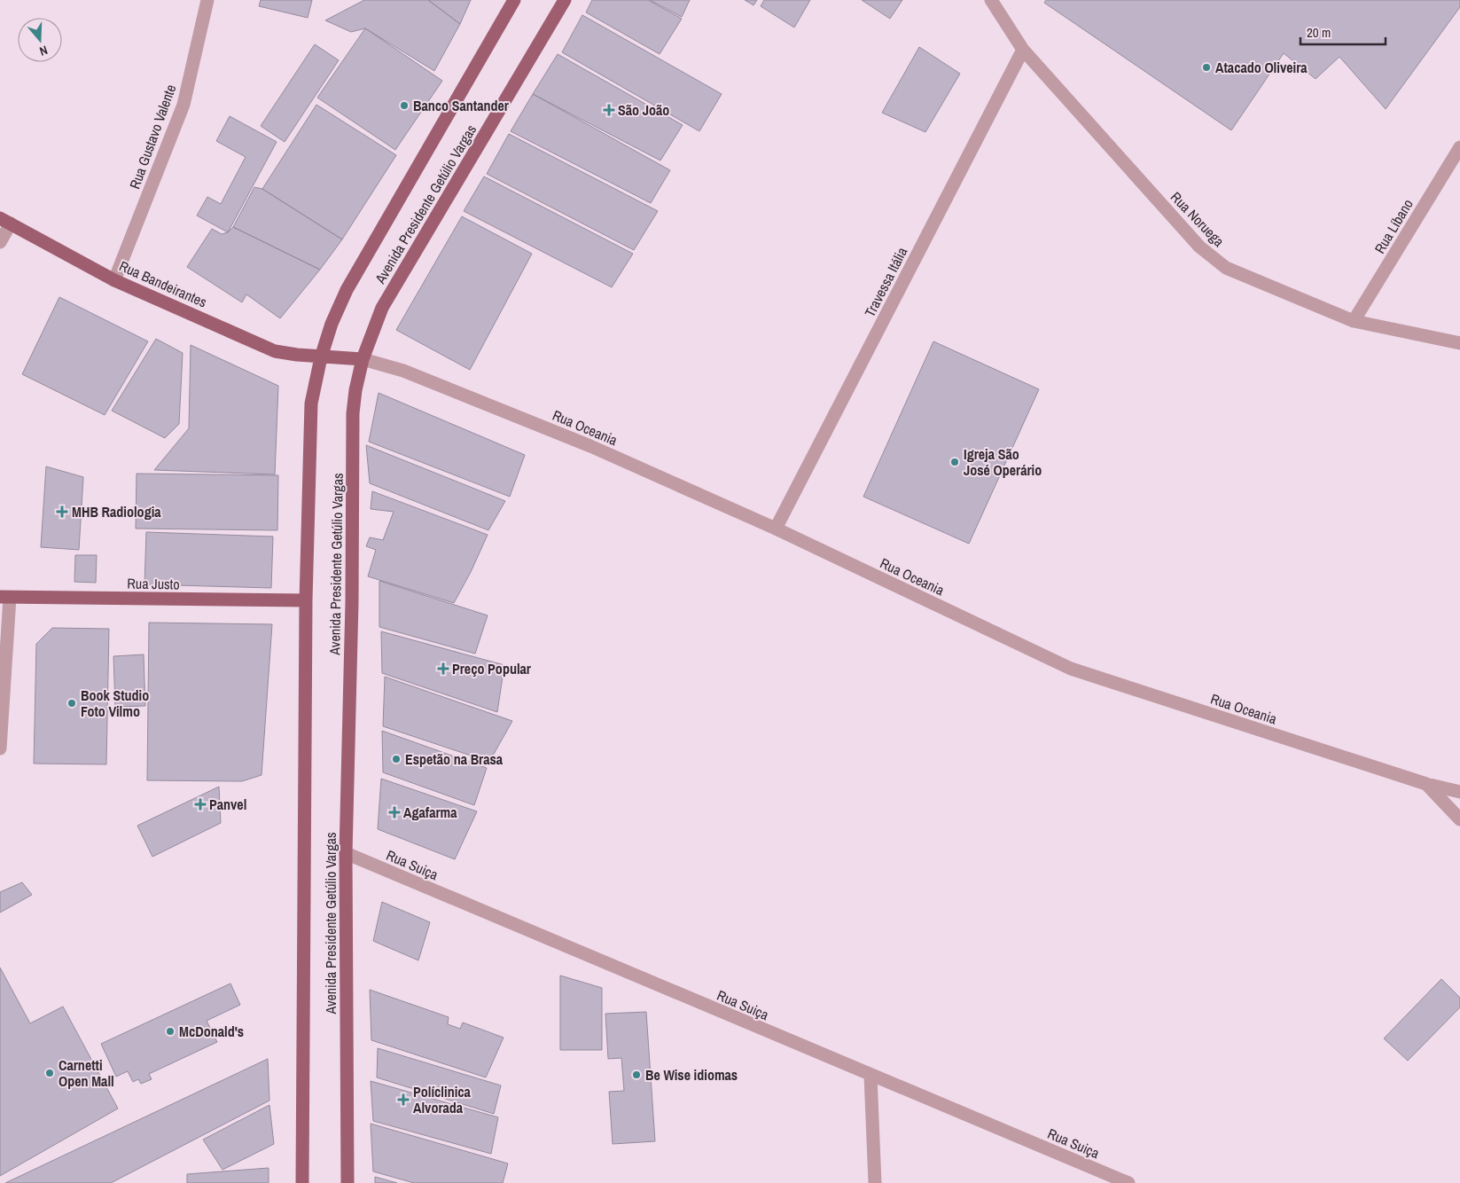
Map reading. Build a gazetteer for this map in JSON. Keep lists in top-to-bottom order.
{
  "streets": {
    "main road": ["Avenida Presidente Getúlio Vargas", "Rua Bandeirantes", "Rua Justo"],
    "street": [
      "Rua Gustavo Valente",
      "Rua Noruega",
      "Rua Líbano",
      "Travessa Itália",
      "Rua Oceania",
      "Rua Suiça"
    ]
  },
  "crossings": [
    ["Rua Gustavo Valente", "Rua Bandeirantes"],
    ["Avenida Presidente Getúlio Vargas", "Rua Bandeirantes"],
    ["Avenida Presidente Getúlio Vargas", "Rua Oceania"],
    ["Avenida Presidente Getúlio Vargas", "Rua Justo"],
    ["Avenida Presidente Getúlio Vargas", "Rua Suiça"],
    ["Rua Noruega", "Rua Líbano"],
    ["Rua Noruega", "Travessa Itália"],
    ["Travessa Itália", "Rua Oceania"],
    ["Rua Bandeirantes", "Rua Oceania"]
  ],
  "places": {
    "other": [
      "Atacado Oliveira",
      "Banco Santander",
      "Igreja São José Operário",
      "Book Studio Foto Vilmo",
      "Espetão na Brasa",
      "McDonald's",
      "Carnetti Open Mall",
      "Be Wise idiomas"
    ],
    "health": [
      "São João",
      "MHB Radiologia",
      "Preço Popular",
      "Panvel",
      "Agafarma",
      "Políclinica Alvorada"
    ]
  },
  "scale_bar": "20 m",
  "north": "bottom"
}
